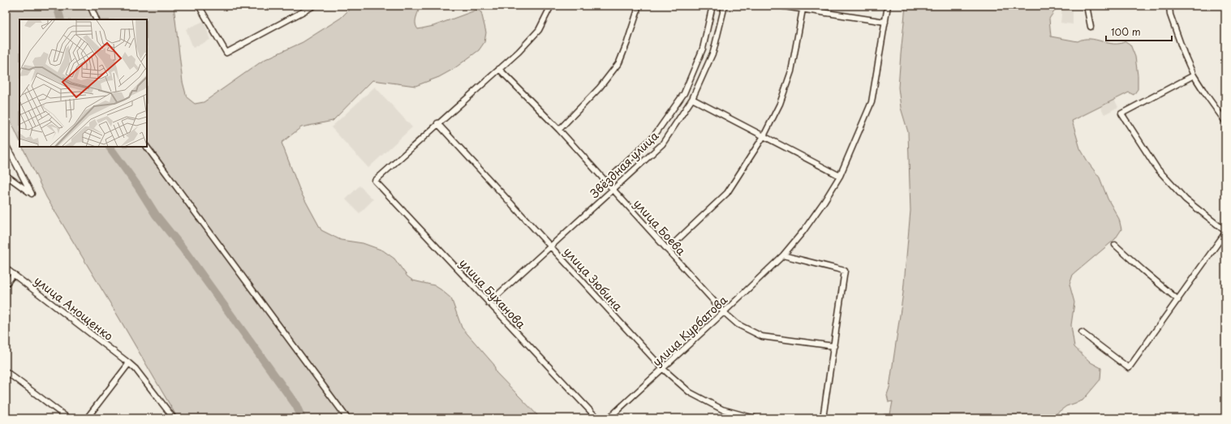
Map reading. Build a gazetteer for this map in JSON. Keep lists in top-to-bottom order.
{
  "streets": {
    "street": [
      "Звёздная улица",
      "улица Боева",
      "улица Зюбина",
      "улица Буханова",
      "улица Анощенко",
      "улица Курбатова"
    ]
  },
  "crossings": [
    ["Звёздная улица", "улица Боева"],
    ["Звёздная улица", "улица Зюбина"],
    ["Звёздная улица", "улица Буханова"],
    ["улица Боева", "улица Курбатова"],
    ["улица Зюбина", "улица Буханова"],
    ["улица Зюбина", "улица Курбатова"]
  ],
  "scale_bar": "100 m"
}
